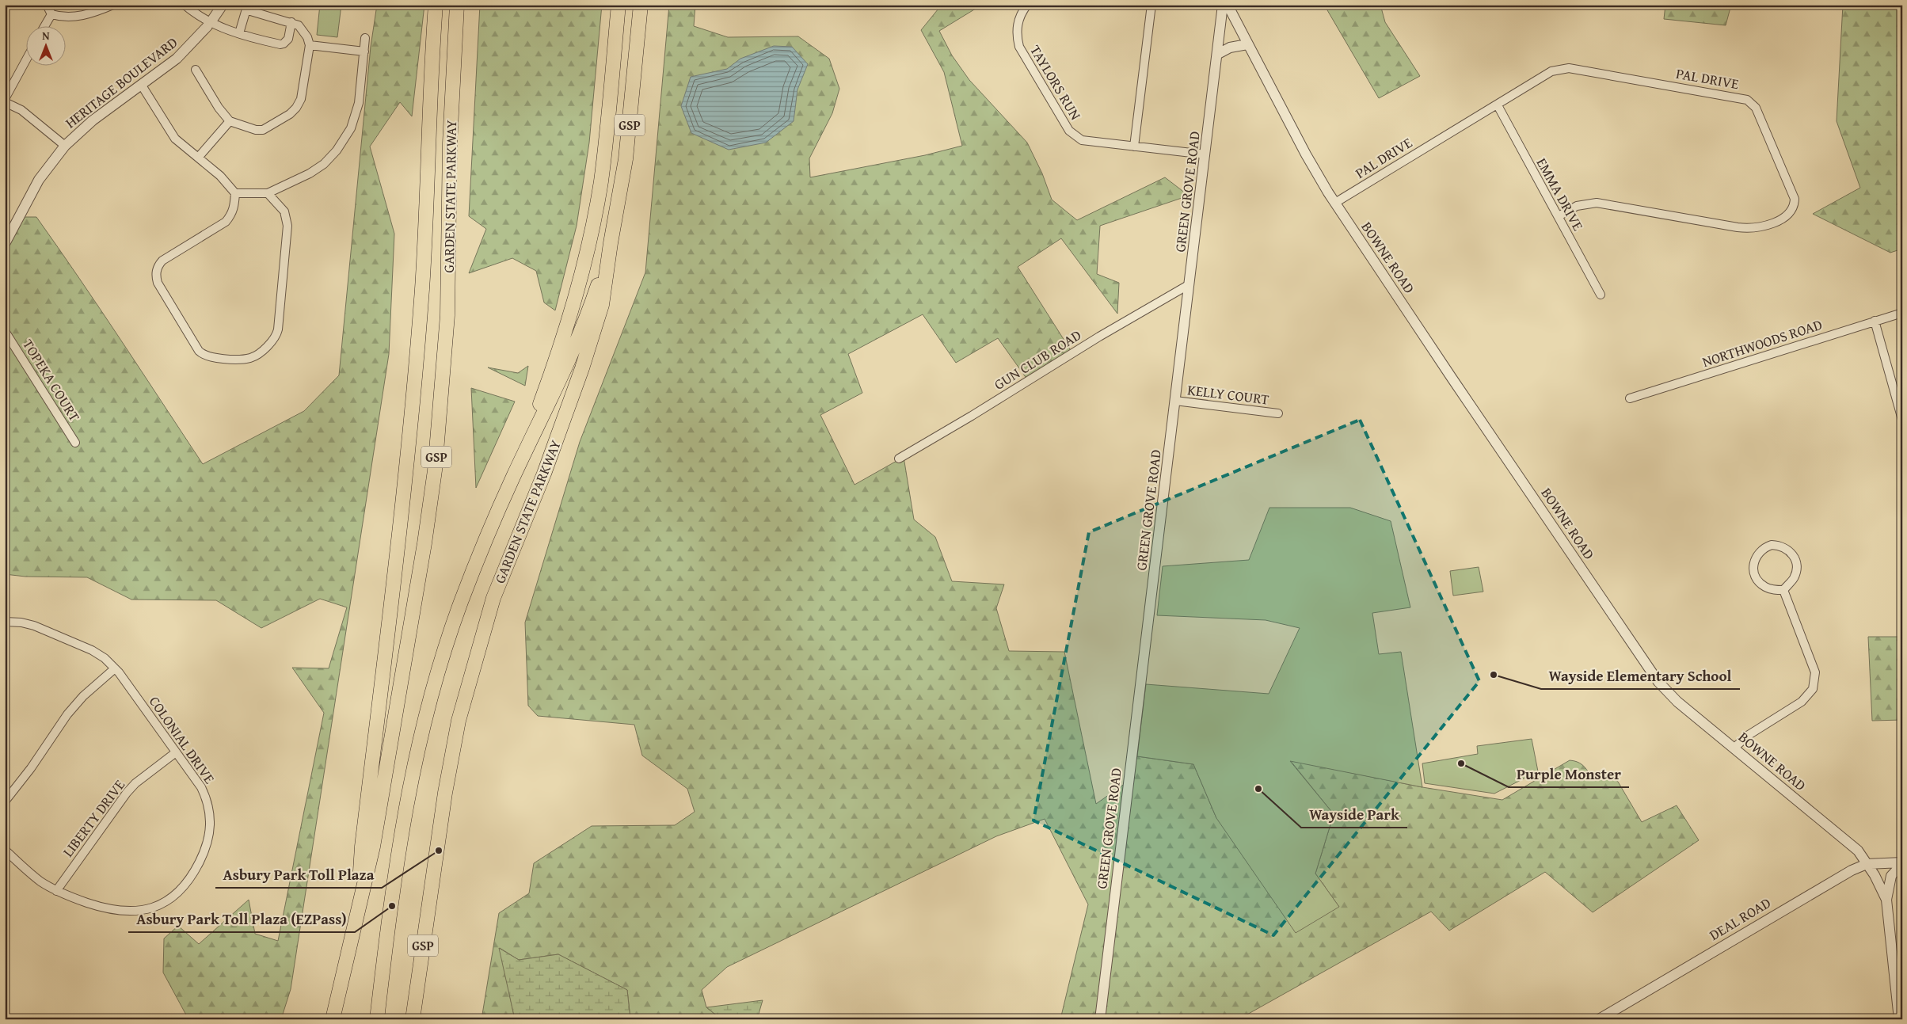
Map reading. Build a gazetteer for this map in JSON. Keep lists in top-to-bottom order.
{
  "streets": {
    "highway": ["GSP", "GARDEN STATE PARKWAY"],
    "street": [
      "PAL DRIVE",
      "HERITAGE BOULEVARD",
      "TAYLORS RUN",
      "GREEN GROVE ROAD",
      "EMMA DRIVE",
      "BOWNE ROAD",
      "NORTHWOODS ROAD",
      "GUN CLUB ROAD",
      "TOPEKA COURT",
      "KELLY COURT",
      "COLONIAL DRIVE",
      "LIBERTY DRIVE",
      "DEAL ROAD"
    ]
  },
  "crossings": [
    ["PAL DRIVE", "EMMA DRIVE"],
    ["PAL DRIVE", "BOWNE ROAD"],
    ["TAYLORS RUN", "GREEN GROVE ROAD"],
    ["GREEN GROVE ROAD", "GUN CLUB ROAD"],
    ["GREEN GROVE ROAD", "KELLY COURT"],
    ["BOWNE ROAD", "DEAL ROAD"],
    ["COLONIAL DRIVE", "LIBERTY DRIVE"]
  ],
  "places": [
    "Wayside Elementary School",
    "Purple Monster",
    "Wayside Park",
    "Asbury Park Toll Plaza",
    "Asbury Park Toll Plaza (EZPass)"
  ],
  "north": "top"
}
